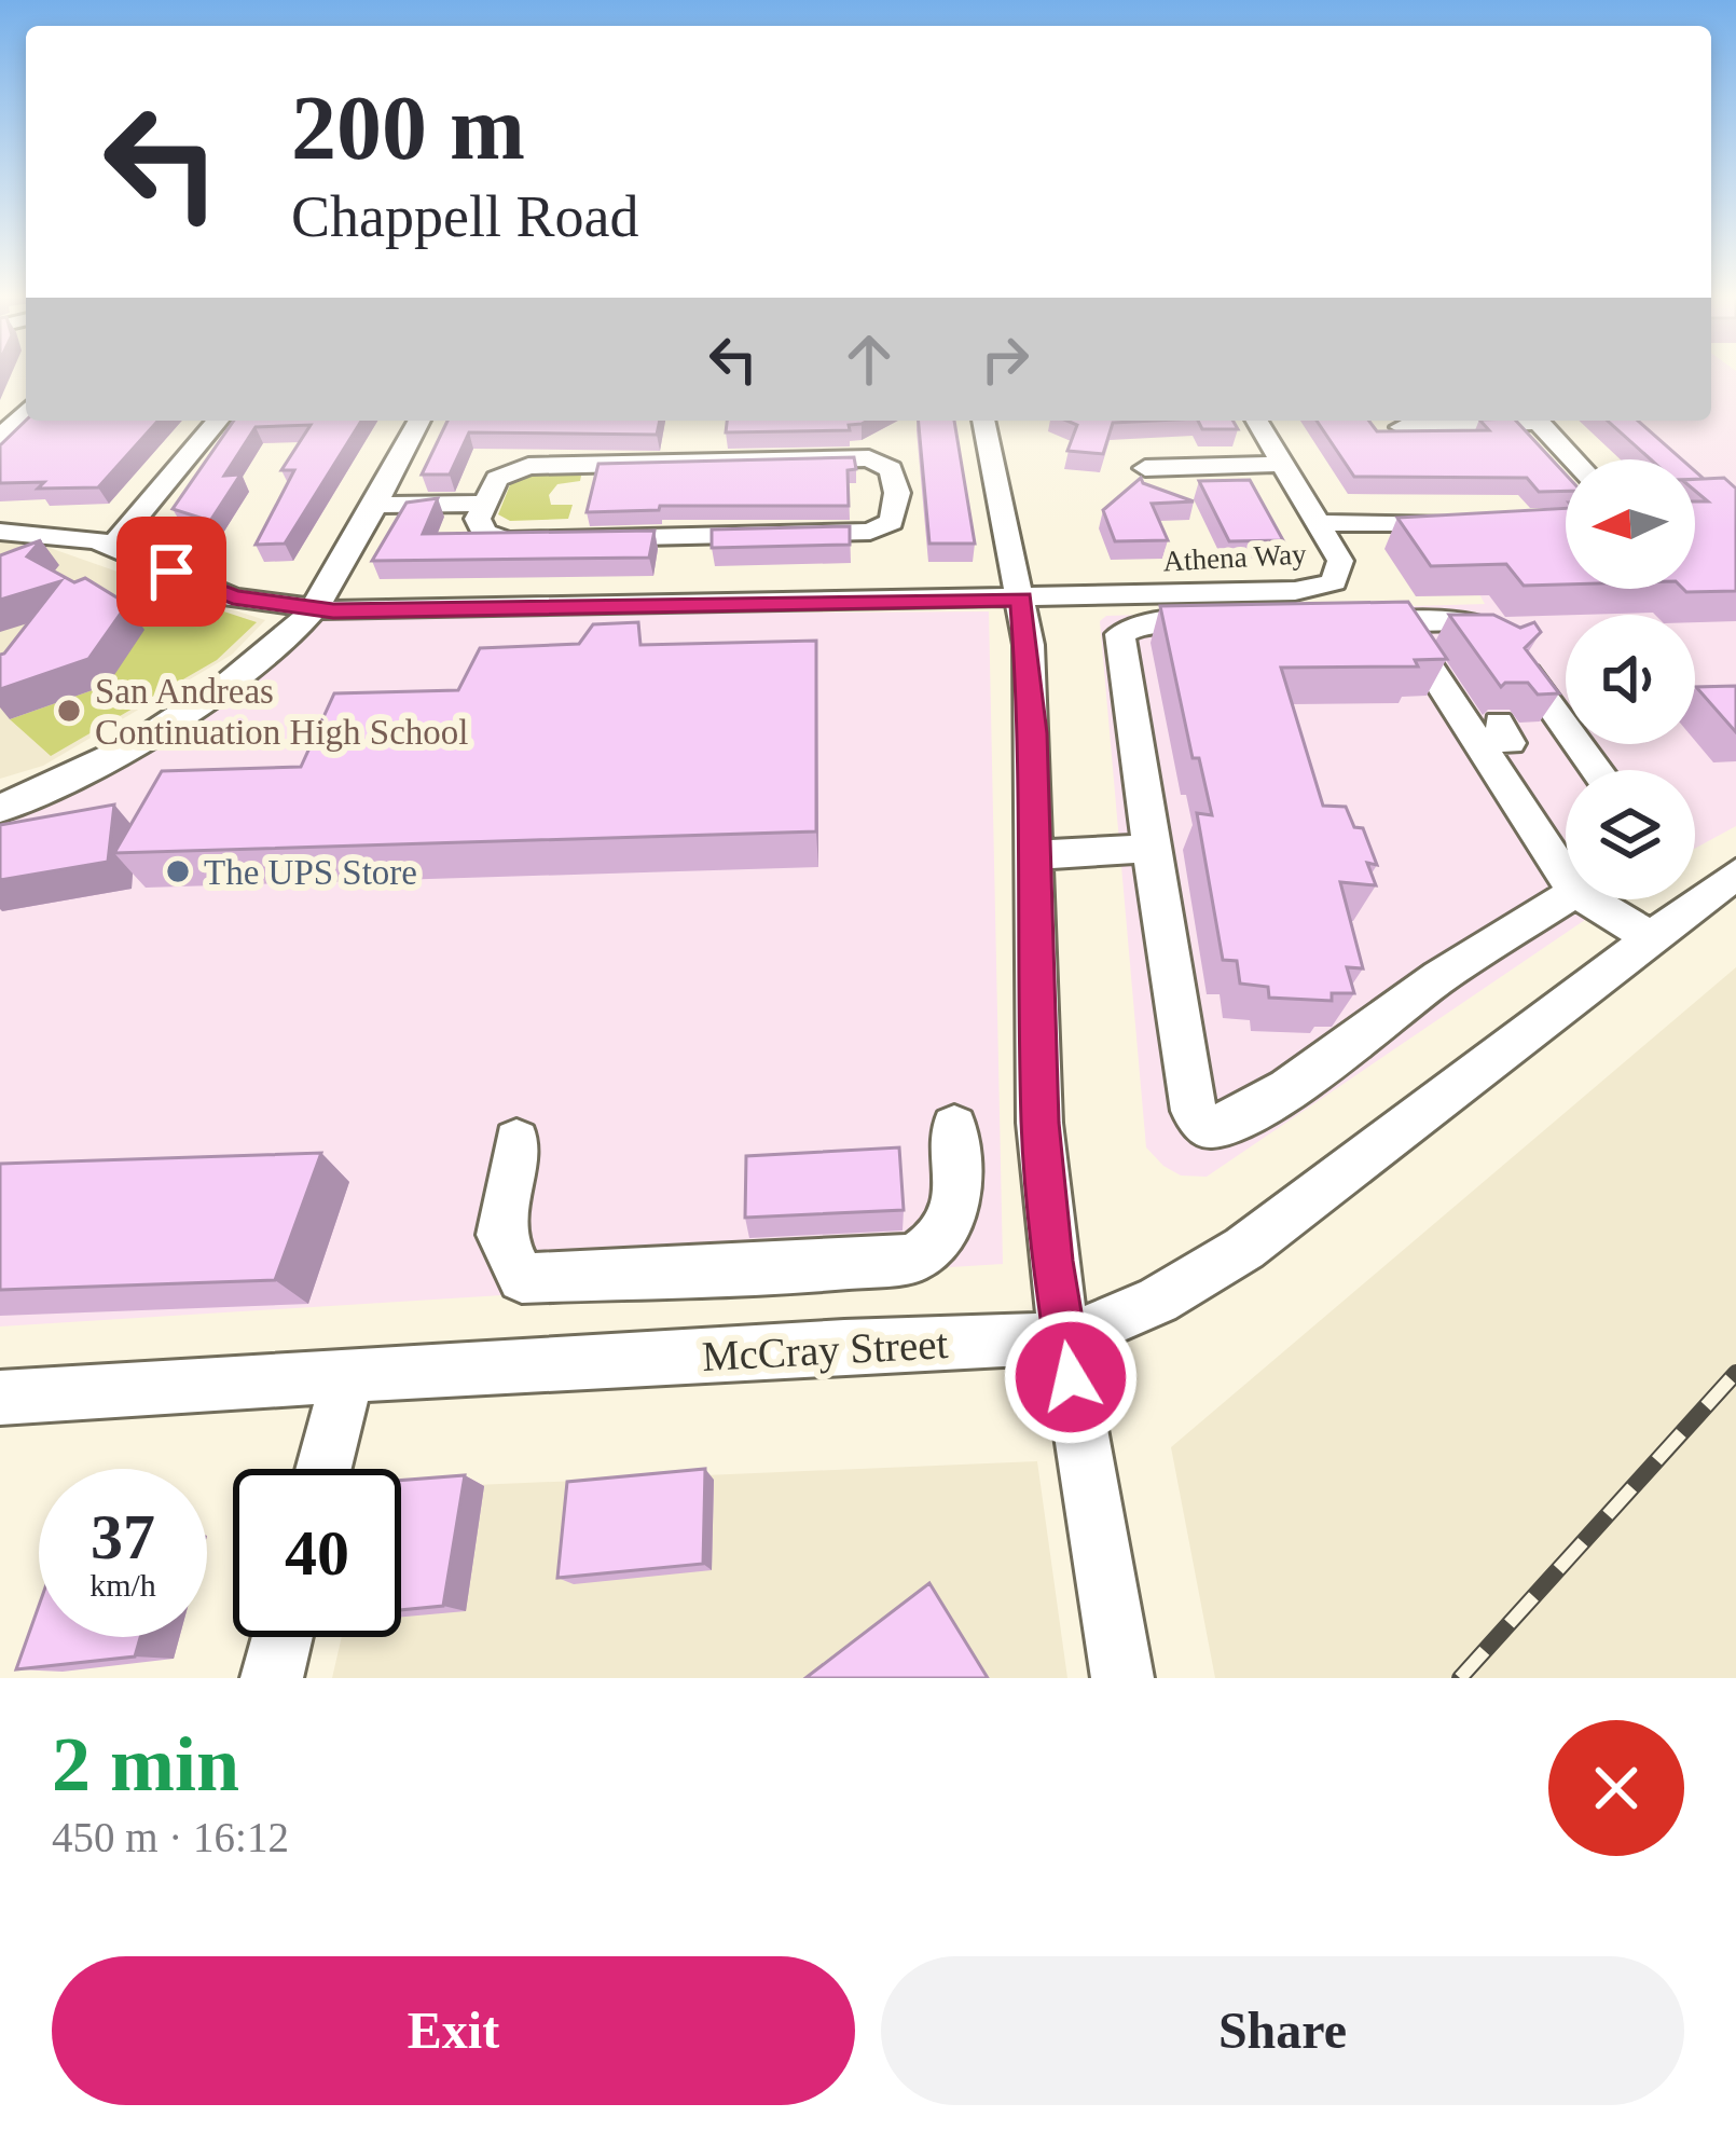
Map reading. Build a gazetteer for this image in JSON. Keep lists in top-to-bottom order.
{
  "streets": {
    "street": ["Athena Way", "McCray Street"]
  },
  "places": ["San Andreas Continuation High School", "The UPS Store"],
  "north": "left",
  "page": {
    "turn": ["200 m", "Chappell Road"],
    "speed": "37 km/h",
    "limit": "40",
    "heading": ["2 min", "450 m · 16:12"],
    "buttons": ["Exit", "Share"]
  }
}
